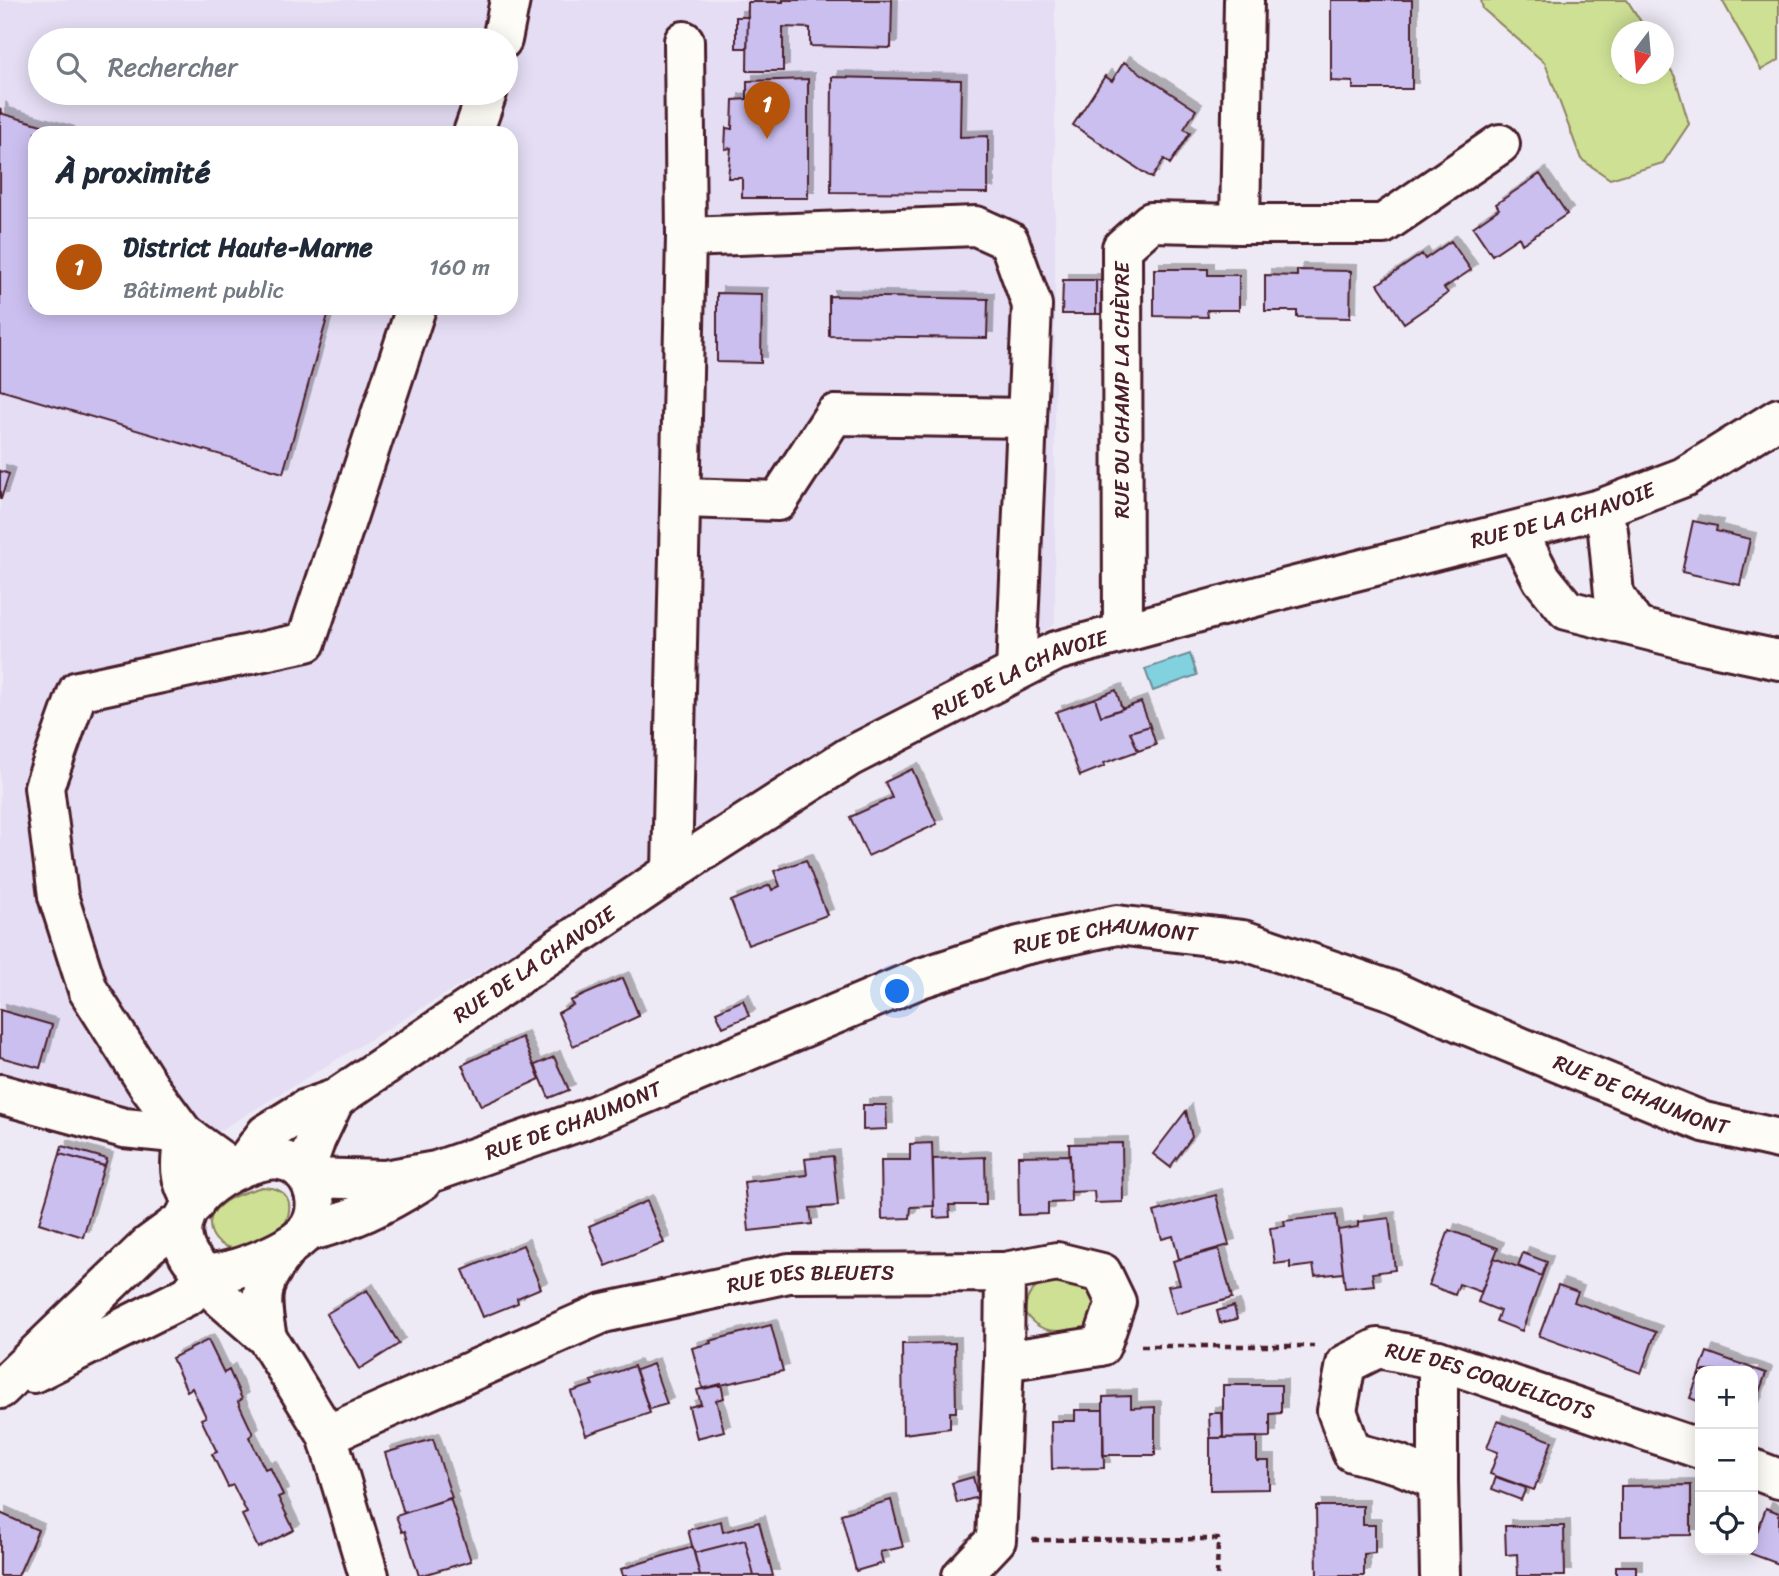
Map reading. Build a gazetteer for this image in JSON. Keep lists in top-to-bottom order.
{
  "streets": {
    "street": [
      "RUE DU CHAMP LA CHÈVRE",
      "RUE DE LA CHAVOIE",
      "RUE DE CHAUMONT",
      "RUE DES BLEUETS",
      "RUE DES COQUELICOTS"
    ]
  },
  "crossings": [
    ["RUE DU CHAMP LA CHÈVRE", "RUE DE LA CHAVOIE"],
    ["RUE DE LA CHAVOIE", "RUE DE CHAUMONT"]
  ],
  "north": "bottom",
  "page": {
    "search": "Rechercher",
    "pins": "1",
    "heading": "À proximité",
    "list": [
      {
        "mark": "1",
        "name": "District Haute-Marne",
        "note": "Bâtiment public",
        "value": "160 m"
      }
    ],
    "map_buttons": ["+", "−"]
  }
}
